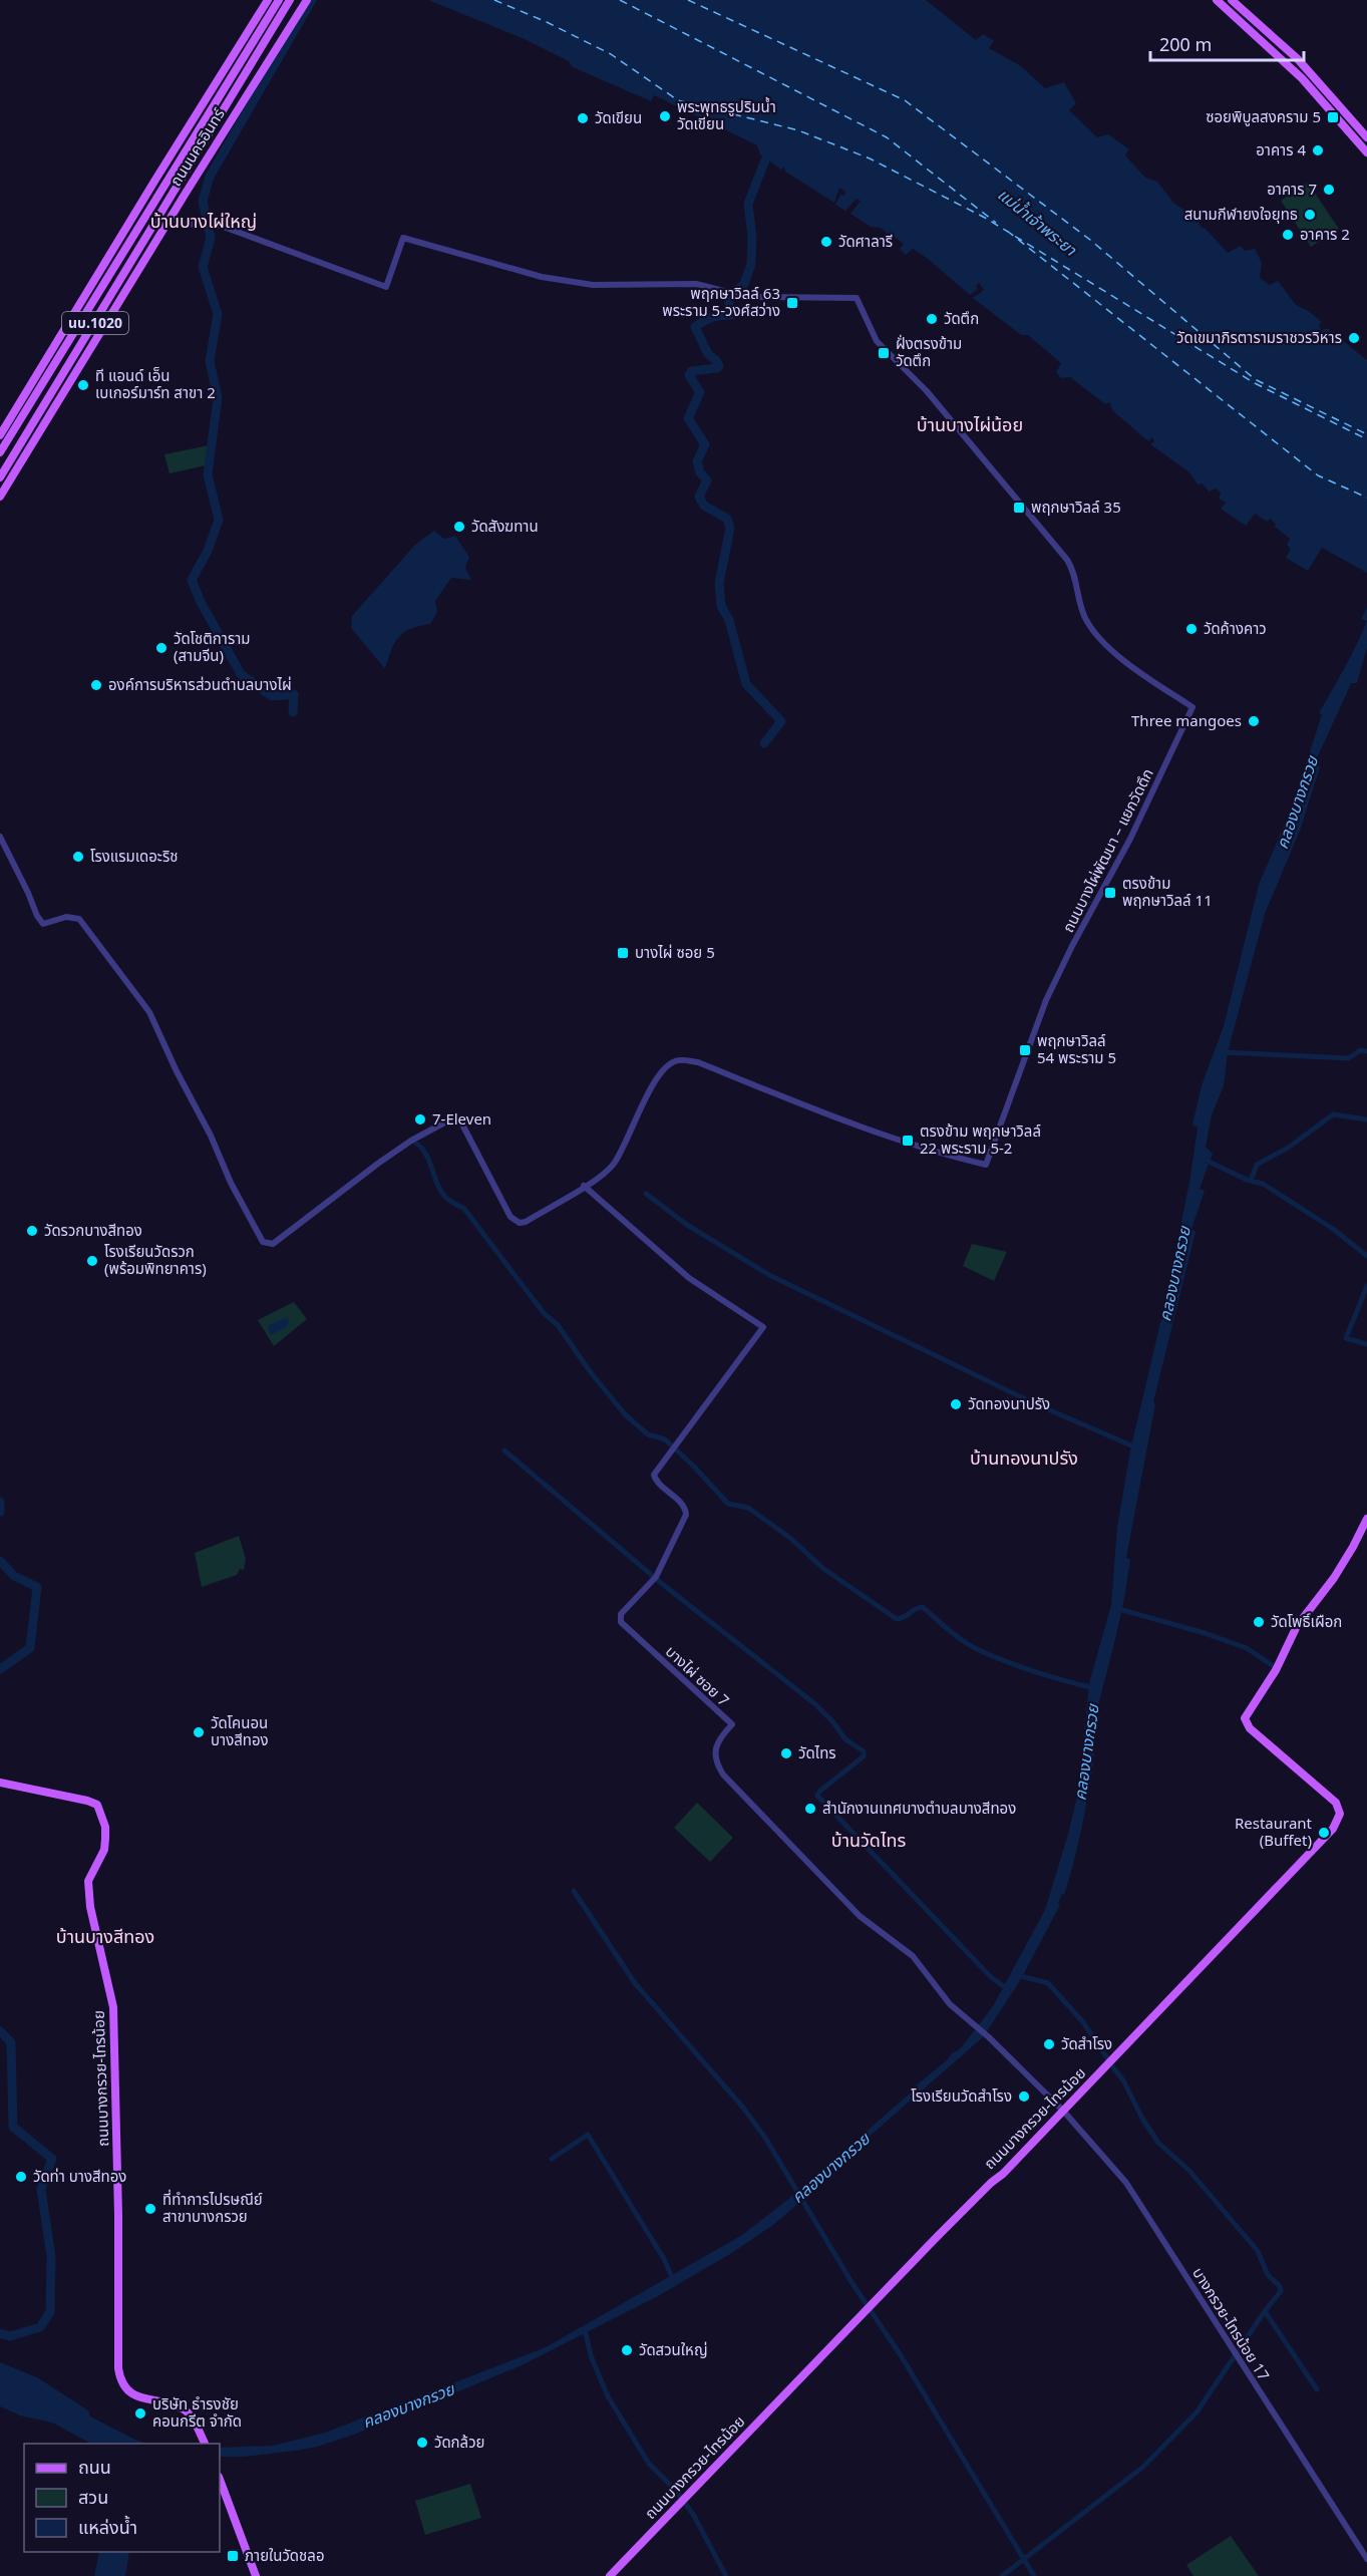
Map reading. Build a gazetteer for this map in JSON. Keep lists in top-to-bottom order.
{
  "streets": {
    "main road": ["ถนนนครอินทร์", "นบ.1020", "ถนนบางกรวย-ไทรน้อย"],
    "street": ["ถนนบางไผ่พัฒนา – แยกวัดตึก", "บางไผ่ ซอย 7", "บางกรวย-ไทรน้อย 17"]
  },
  "crossings": [
    ["ถนนบางไผ่พัฒนา – แยกวัดตึก", "บางไผ่ ซอย 7"],
    ["บางไผ่ ซอย 7", "ถนนบางกรวย-ไทรน้อย"],
    ["บางไผ่ ซอย 7", "บางกรวย-ไทรน้อย 17"],
    ["ถนนบางกรวย-ไทรน้อย", "บางกรวย-ไทรน้อย 17"]
  ],
  "districts": [
    "บ้านบางไผ่ใหญ่",
    "บ้านบางไผ่น้อย",
    "บ้านทองนาปรัง",
    "บ้านวัดไทร",
    "บ้านบางสีทอง"
  ],
  "water": ["แม่น้ำเจ้าพระยา", "คลองบางกรวย"],
  "places": {
    "other": [
      "พระพุทธรูปริมน้ำ วัดเขียน",
      "วัดเขียน",
      "อาคาร 4",
      "อาคาร 7",
      "สนามกีฬายงใจยุทธ",
      "อาคาร 2",
      "วัดศาลารี",
      "วัดตึก",
      "วัดเขมาภิรตารามราชวรวิหาร",
      "ที แอนด์ เอ็น เบเกอร์มาร์ท สาขา 2",
      "วัดสังฆทาน",
      "วัดค้างคาว",
      "วัดโชติการาม (สามจีน)",
      "องค์การบริหารส่วนตำบลบางไผ่",
      "Three mangoes",
      "โรงแรมเดอะริช",
      "7-Eleven",
      "วัดรวกบางสีทอง",
      "โรงเรียนวัดรวก (พร้อมพิทยาคาร)",
      "วัดทองนาปรัง",
      "วัดโพธิ์เผือก",
      "วัดโคนอน บางสีทอง",
      "วัดไทร",
      "สำนักงานเทศบางตำบลบางสีทอง",
      "Restaurant (Buffet)",
      "วัดสําโรง",
      "โรงเรียนวัดสำโรง",
      "วัดท่า บางสีทอง",
      "ที่ทำการไปรษณีย์ สาขาบางกรวย",
      "วัดสวนใหญ่",
      "บริษัท ธำรงชัย คอนกรีต จำกัด",
      "วัดกล้วย"
    ],
    "transit": [
      "ซอยพิบูลสงคราม 5",
      "พฤกษาวิลล์ 63 พระราม 5-วงศ์สว่าง",
      "ฝั่งตรงข้าม วัดตึก",
      "พฤกษาวิลล์ 35",
      "ตรงข้าม พฤกษาวิลล์ 11",
      "บางไผ่ ซอย 5",
      "พฤกษาวิลล์ 54 พระราม 5",
      "ตรงข้าม พฤกษาวิลล์ 22 พระราม 5-2",
      "ภายในวัดชลอ"
    ]
  },
  "legend": ["ถนน", "สวน", "แหล่งน้ำ"],
  "scale_bar": "200 m"
}
